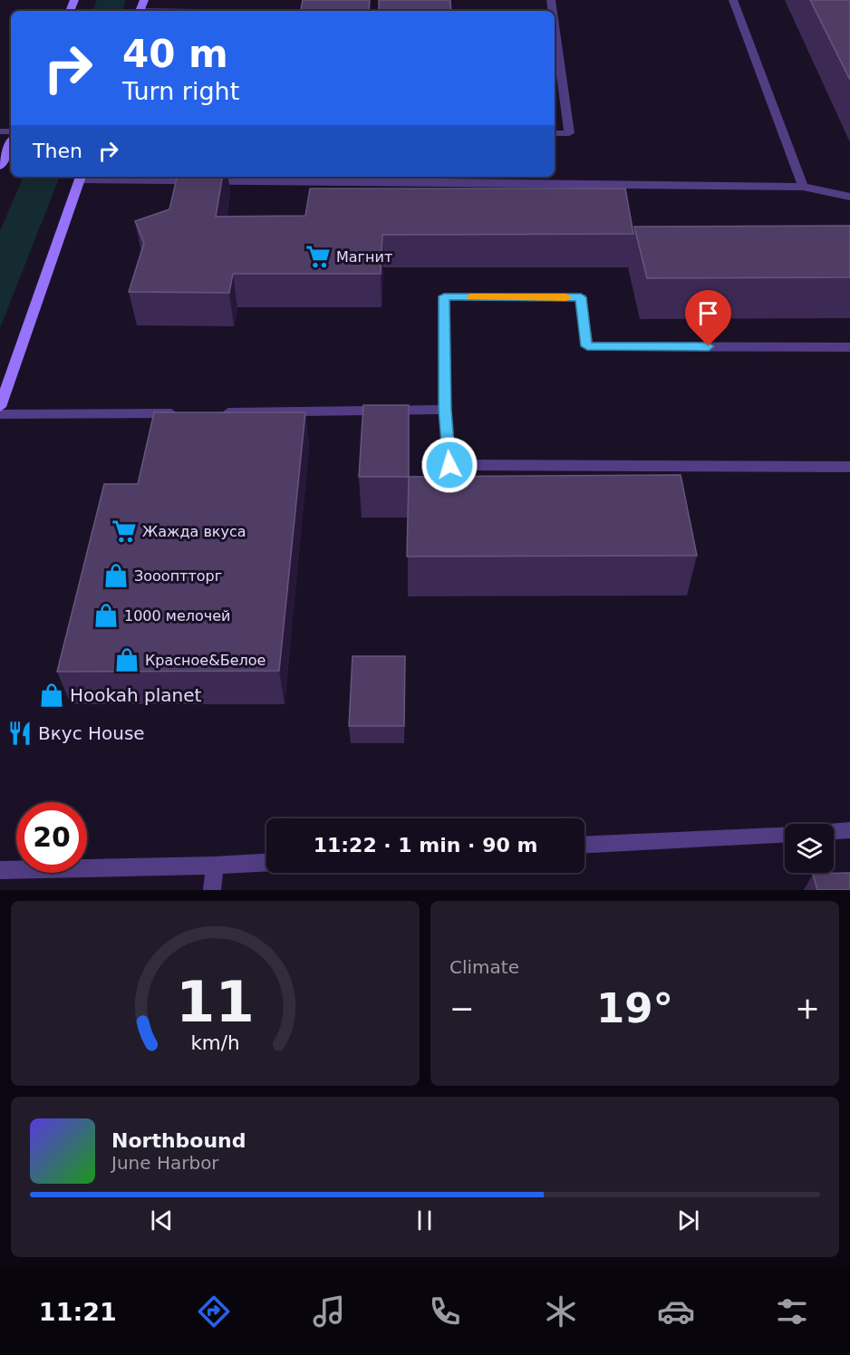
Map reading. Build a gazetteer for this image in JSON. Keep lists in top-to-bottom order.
{
  "places": {
    "supermarket": ["Магнит", "Жажда вкуса"],
    "shop": [
      "Зоооптторг",
      "1000 мелочей",
      "Красное&Белое",
      "Hookah planet"
    ],
    "restaurant": ["Вкус House"]
  },
  "page": {
    "turn": ["40 m", "Turn right"],
    "then": "Then",
    "limit": "20",
    "trip": "11:22 · 1 min · 90 m",
    "tile": "Climate",
    "heat": ["−", "19°", "+"],
    "song": ["Northbound", "June Harbor"],
    "tabs": "11:21",
    "gauge": ["11", "km/h"]
  }
}
